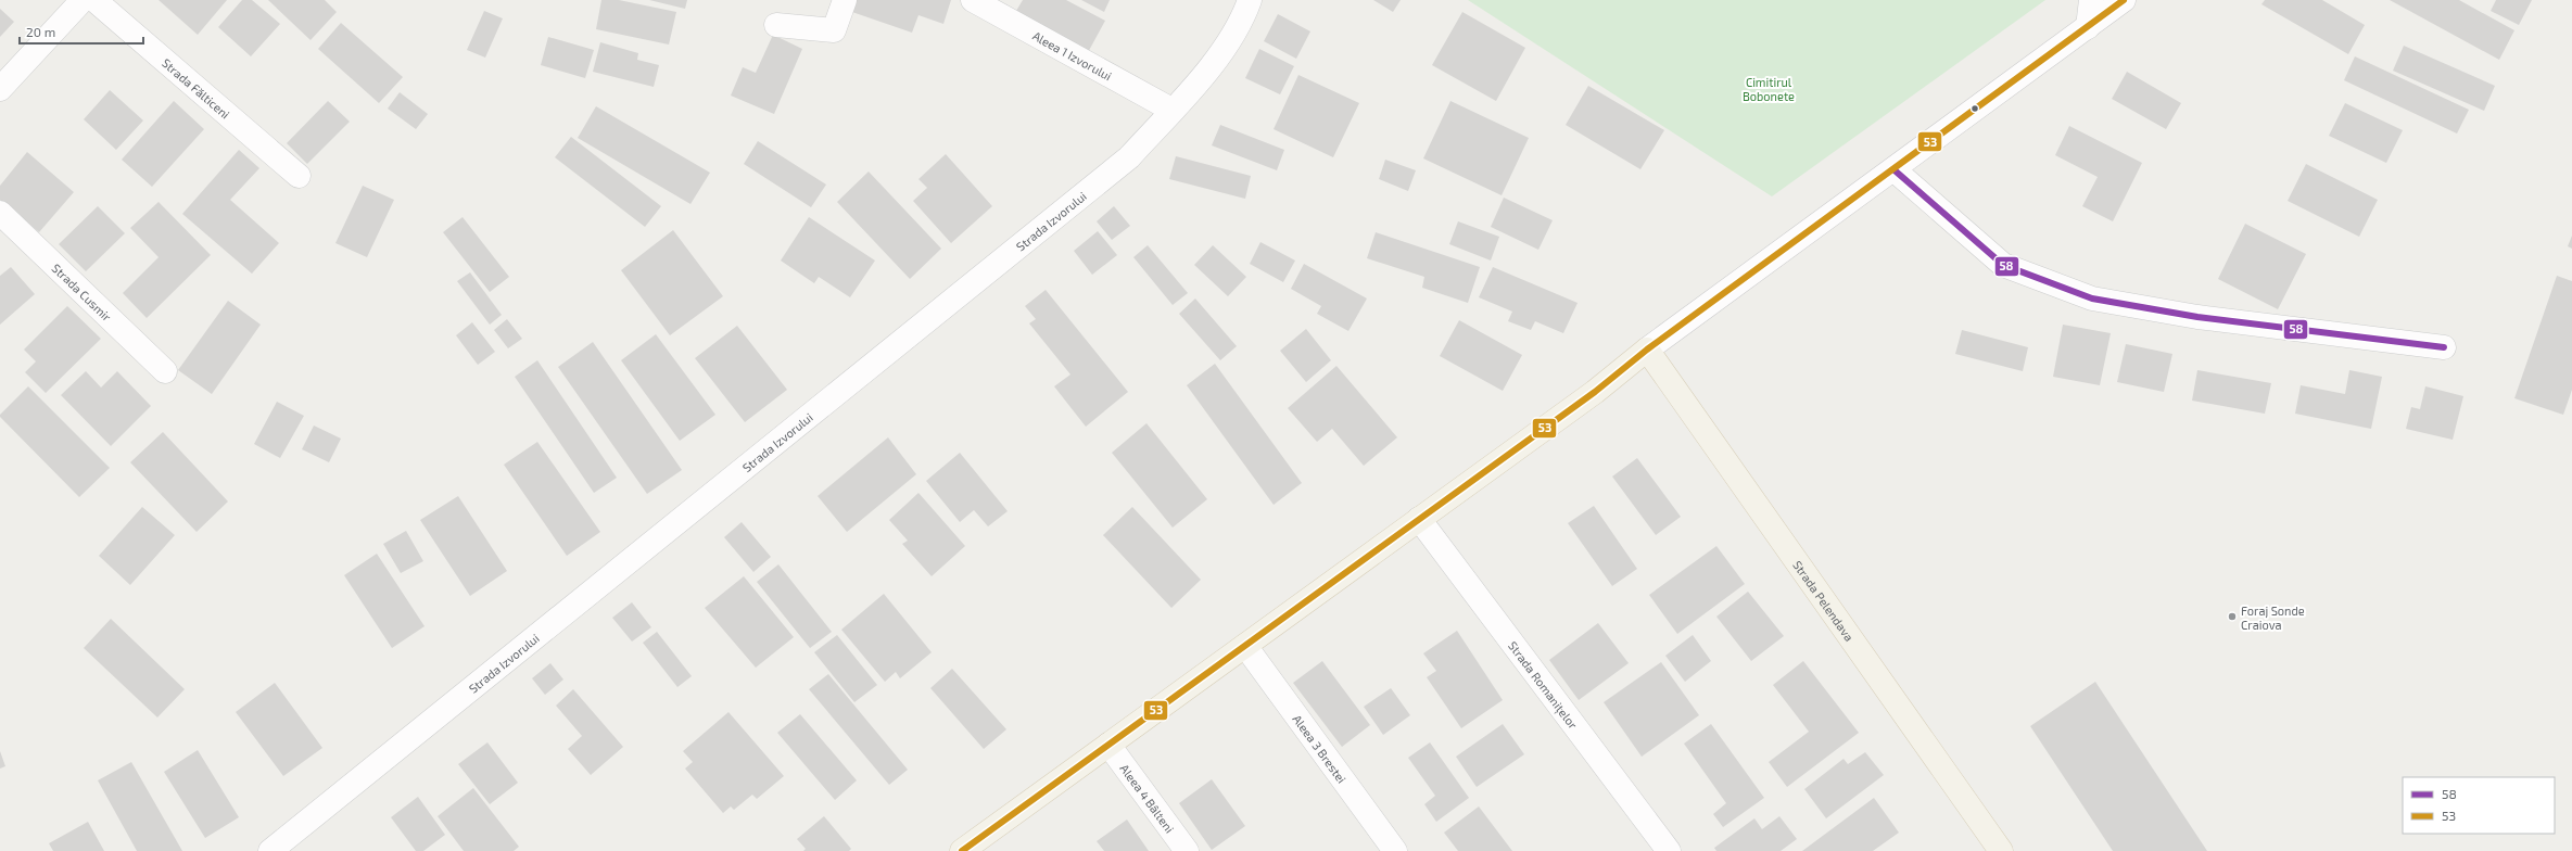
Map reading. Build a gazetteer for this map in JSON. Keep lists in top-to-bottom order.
{
  "streets": {
    "main road": ["Strada Pelendava"],
    "street": [
      "Aleea 1 Izvorului",
      "Strada Fălticeni",
      "Strada Izvorului",
      "Strada Cusmir",
      "Strada Romanițelor",
      "Aleea 3 Brestei",
      "Aleea 4 Bâlteni"
    ]
  },
  "crossings": [
    ["Aleea 1 Izvorului", "Strada Izvorului"]
  ],
  "parks": ["Cimitirul Bobonete"],
  "places": ["Foraj Sonde Craiova"],
  "lines": ["transit line 53", "transit line 58"],
  "legend": ["58", "53"],
  "scale_bar": "20 m"
}
